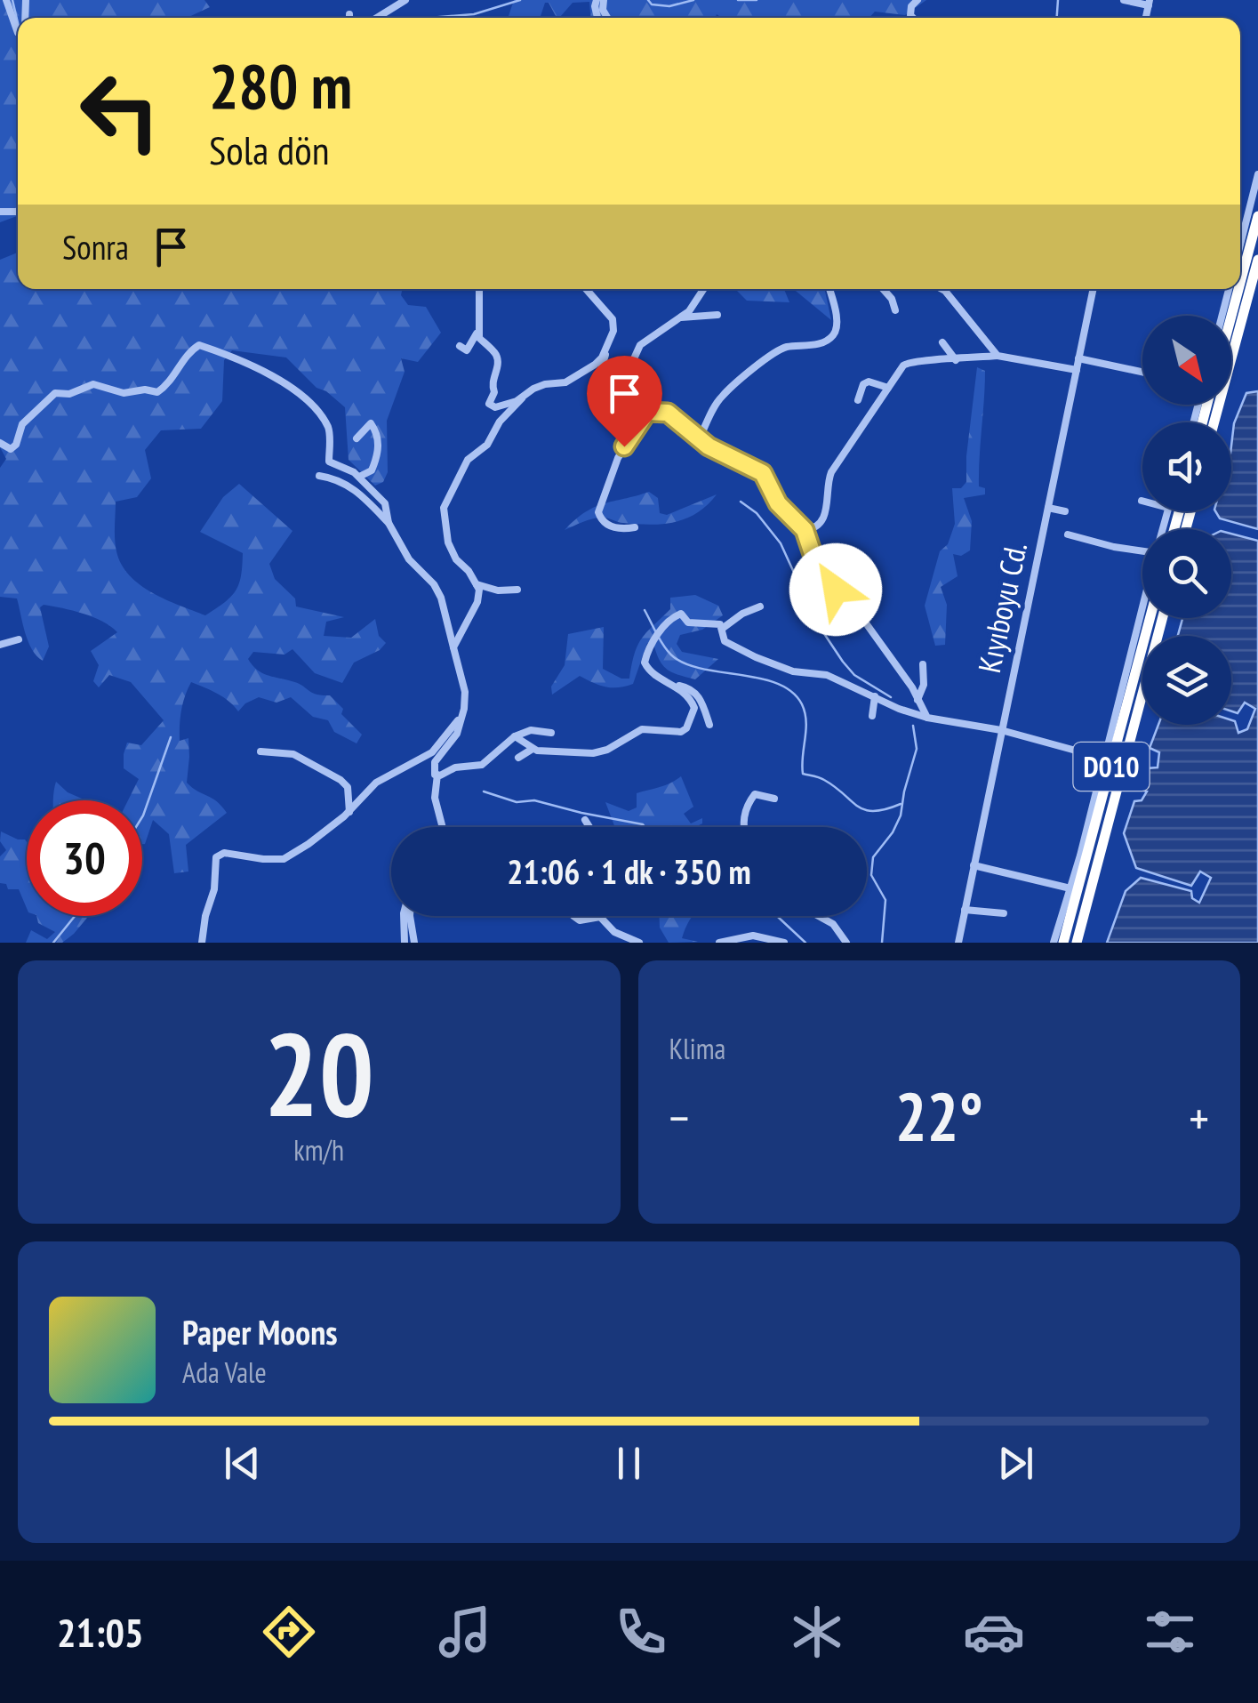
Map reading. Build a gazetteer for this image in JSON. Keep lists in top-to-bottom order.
{
  "streets": {
    "highway": ["D010"],
    "street": ["Kıyıboyu Cd."]
  },
  "north": "bottom right",
  "page": {
    "turn": ["280 m", "Sola dön"],
    "then": "Sonra",
    "limit": "30",
    "trip": "21:06 · 1 dk · 350 m",
    "tile": [
      ["20", "km/h"],
      "Klima"
    ],
    "heat": ["−", "22°", "+"],
    "song": ["Paper Moons", "Ada Vale"],
    "tabs": "21:05"
  }
}
